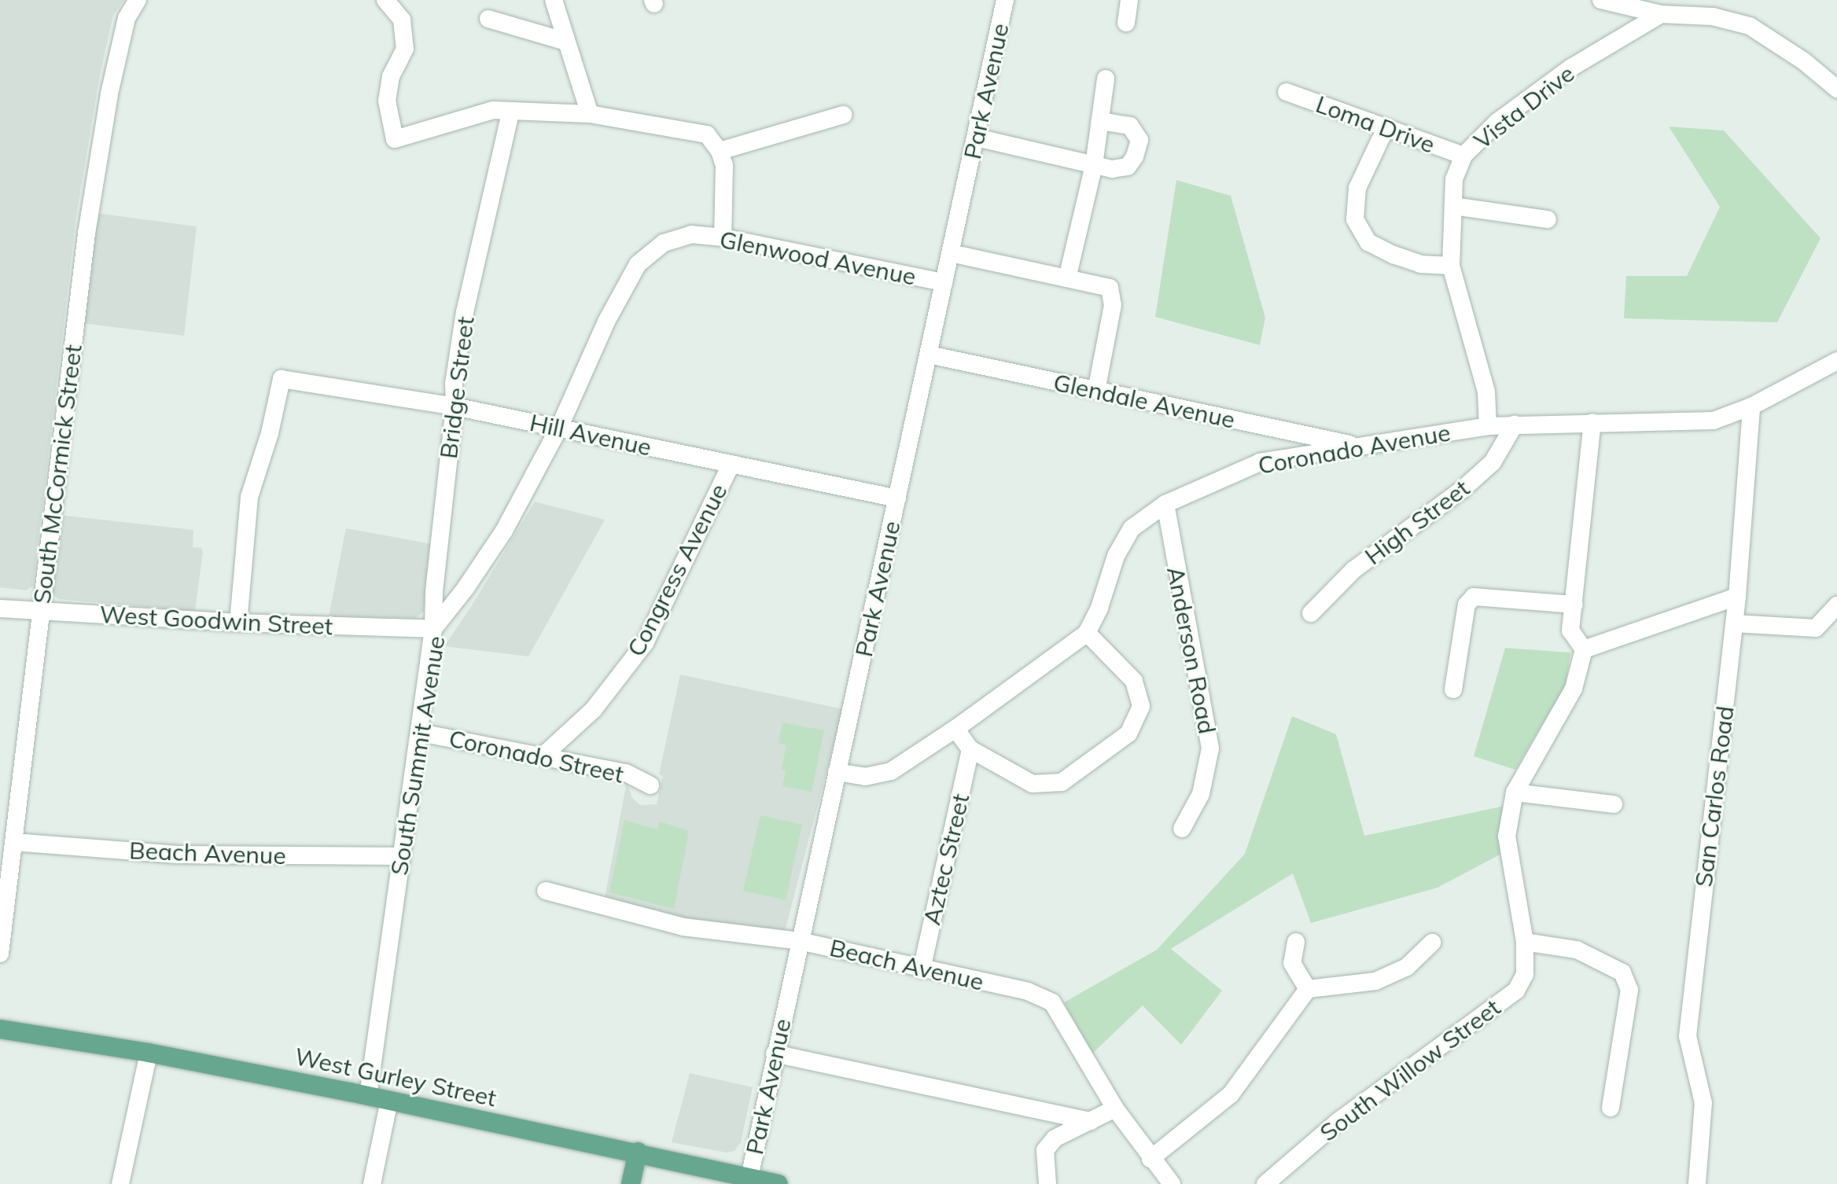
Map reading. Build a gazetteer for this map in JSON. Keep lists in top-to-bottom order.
{
  "streets": {
    "main road": ["West Gurley Street"],
    "street": [
      "Park Avenue",
      "Vista Drive",
      "Loma Drive",
      "Glenwood Avenue",
      "Bridge Street",
      "Glendale Avenue",
      "Hill Avenue",
      "Coronado Avenue",
      "South McCormick Street",
      "High Street",
      "Congress Avenue",
      "West Goodwin Street",
      "Anderson Road",
      "South Summit Avenue",
      "Coronado Street",
      "San Carlos Road",
      "Beach Avenue",
      "Aztec Street",
      "South Willow Street"
    ]
  },
  "crossings": [
    ["Park Avenue", "Glenwood Avenue"],
    ["Park Avenue", "Glendale Avenue"],
    ["Park Avenue", "Hill Avenue"],
    ["Park Avenue", "Coronado Avenue"],
    ["Park Avenue", "Beach Avenue"],
    ["Park Avenue", "West Gurley Street"],
    ["Vista Drive", "Loma Drive"],
    ["Vista Drive", "Coronado Avenue"],
    ["Glenwood Avenue", "Glendale Avenue"],
    ["Glenwood Avenue", "South Summit Avenue"],
    ["Bridge Street", "Hill Avenue"],
    ["Bridge Street", "West Goodwin Street"],
    ["Bridge Street", "South Summit Avenue"],
    ["Glendale Avenue", "Coronado Avenue"],
    ["Hill Avenue", "Congress Avenue"],
    ["Hill Avenue", "West Goodwin Street"],
    ["Hill Avenue", "South Summit Avenue"],
    ["Coronado Avenue", "High Street"],
    ["Coronado Avenue", "Anderson Road"],
    ["Coronado Avenue", "San Carlos Road"],
    ["South McCormick Street", "West Goodwin Street"],
    ["South McCormick Street", "Beach Avenue"],
    ["Congress Avenue", "Coronado Street"],
    ["West Goodwin Street", "South Summit Avenue"],
    ["South Summit Avenue", "Coronado Street"],
    ["South Summit Avenue", "Beach Avenue"],
    ["South Summit Avenue", "West Gurley Street"],
    ["Beach Avenue", "Aztec Street"]
  ]
}
